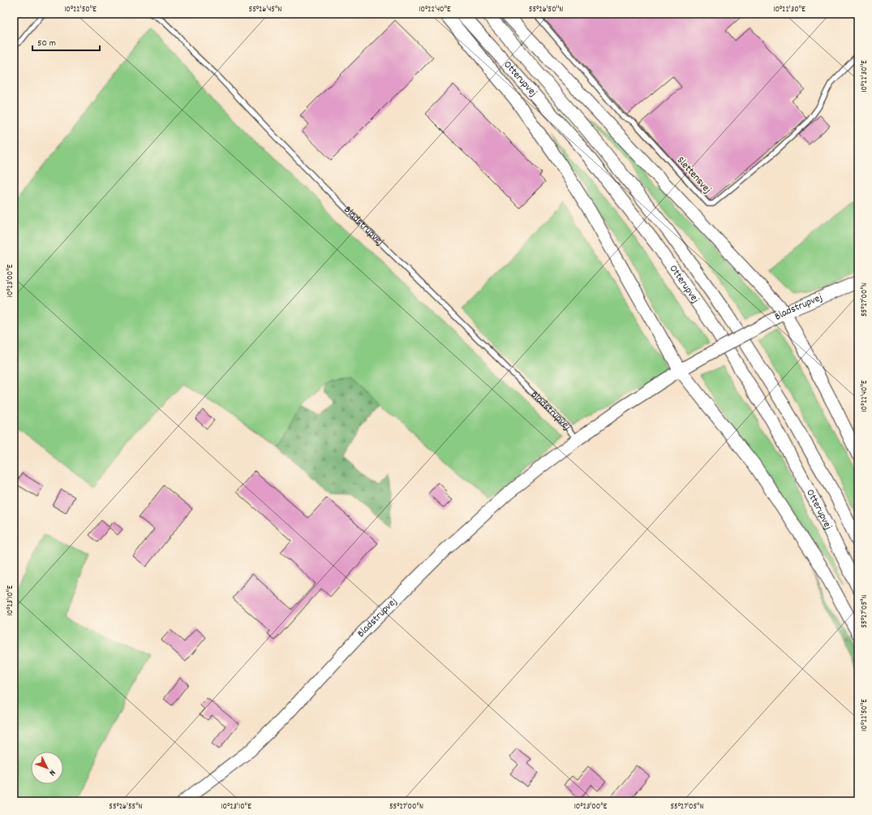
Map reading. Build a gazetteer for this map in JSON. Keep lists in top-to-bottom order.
{
  "streets": {
    "main road": ["Otterupvej", "Bladstrupvej"],
    "lane": ["Slettensvej"]
  },
  "scale_bar": "50 m",
  "north": "bottom right",
  "coordinates": [
    "10°22'50\"E",
    "55°26'45\"N",
    "10°22'40\"E",
    "55°26'50\"N",
    "10°22'30\"E",
    "10°23'00\"E",
    "55°27'00\"N",
    "10°23'10\"E",
    "55°27'05\"N",
    "55°26'55\"N"
  ]
}
